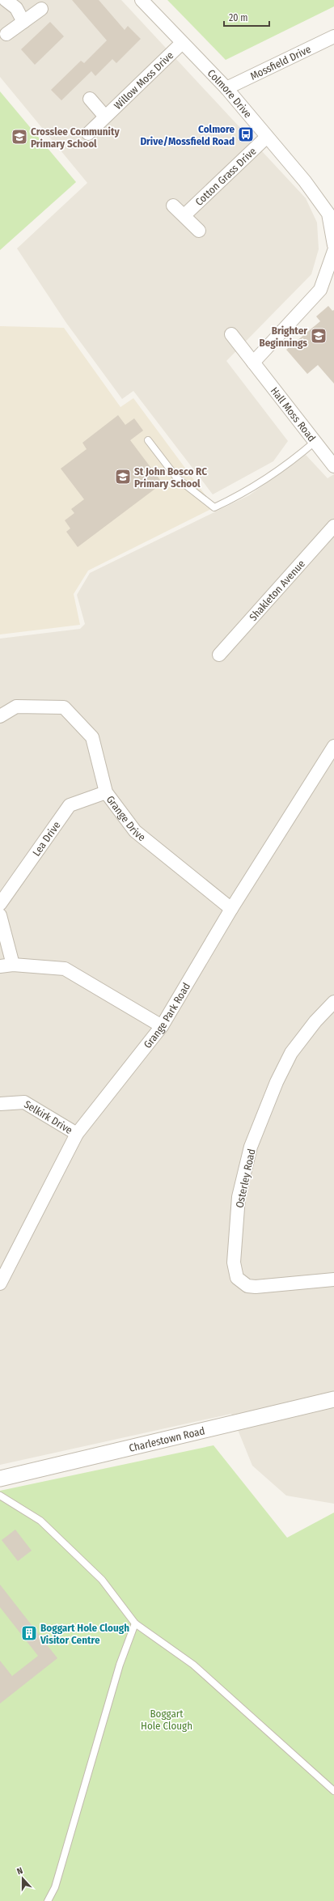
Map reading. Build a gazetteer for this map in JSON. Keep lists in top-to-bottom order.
{
  "streets": {
    "street": [
      "Mossfield Drive",
      "Willow Moss Drive",
      "Colmore Drive",
      "Cotton Grass Drive",
      "Hall Moss Road",
      "Shakleton Avenue",
      "Grange Drive",
      "Lea Drive",
      "Grange Park Road",
      "Selkirk Drive",
      "Osterley Road",
      "Charlestown Road"
    ]
  },
  "crossings": [
    ["Mossfield Drive", "Colmore Drive"],
    ["Willow Moss Drive", "Colmore Drive"],
    ["Colmore Drive", "Cotton Grass Drive"],
    ["Grange Drive", "Lea Drive"],
    ["Grange Drive", "Grange Park Road"],
    ["Grange Park Road", "Selkirk Drive"]
  ],
  "parks": ["Boggart Hole Clough"],
  "places": {
    "bus stop": ["Colmore Drive/Mossfield Road"],
    "school or university": ["Crosslee Community Primary School", "Brighter Beginnings", "St John Bosco RC Primary School"],
    "building": ["Boggart Hole Clough Visitor Centre"]
  },
  "scale_bar": "20 m",
  "north": "top"
}
